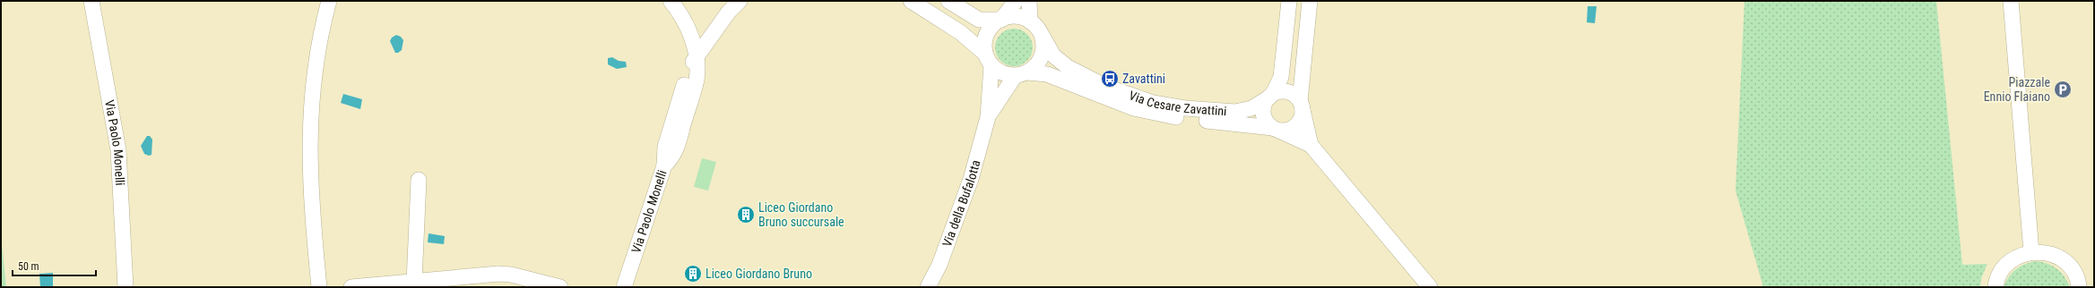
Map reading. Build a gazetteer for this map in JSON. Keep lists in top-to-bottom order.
{
  "streets": {
    "street": ["Via Cesare Zavattini", "Via Paolo Monelli", "Via della Bufalotta"]
  },
  "crossings": [
    ["Via Cesare Zavattini", "Via della Bufalotta"]
  ],
  "places": {
    "bus stop": ["Zavattini"],
    "parking": ["Piazzale Ennio Flaiano"],
    "building": ["Liceo Giordano Bruno succursale", "Liceo Giordano Bruno"]
  },
  "scale_bar": "50 m"
}
